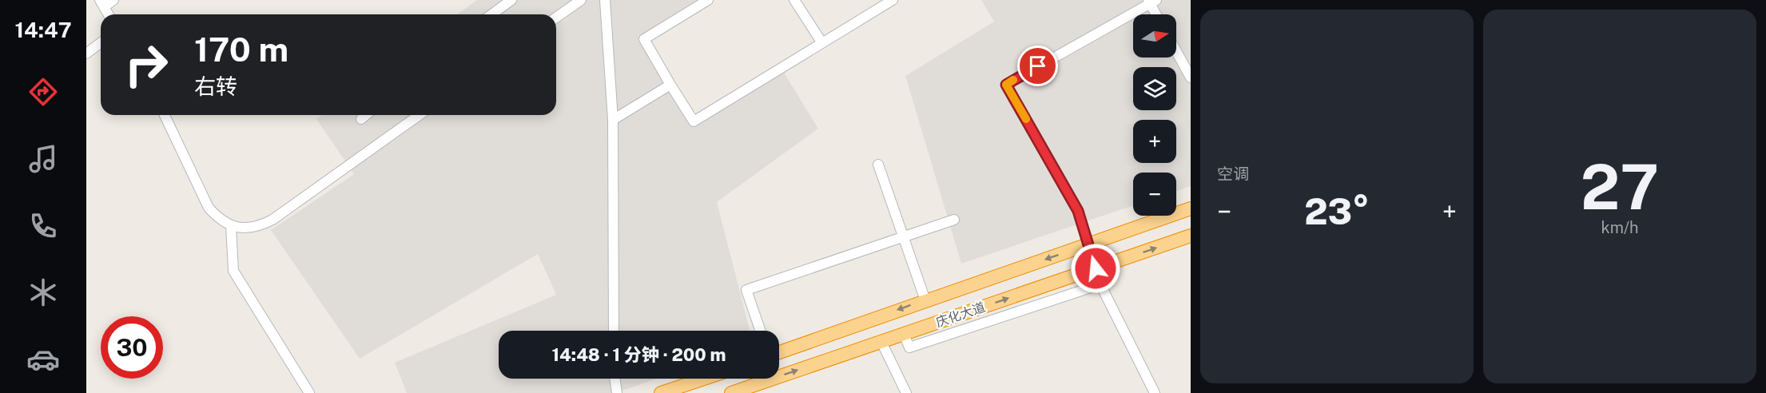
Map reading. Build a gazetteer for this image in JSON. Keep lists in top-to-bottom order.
{
  "streets": {
    "highway": ["庆化大道"]
  },
  "north": "right",
  "page": {
    "tabs": "14:47",
    "tile": [
      "空调",
      ["27", "km/h"]
    ],
    "map_buttons": ["+", "−"],
    "turn": ["170 m", "右转"],
    "heat": ["−", "23°", "+"],
    "limit": "30",
    "trip": "14:48 · 1 分钟 · 200 m"
  }
}
